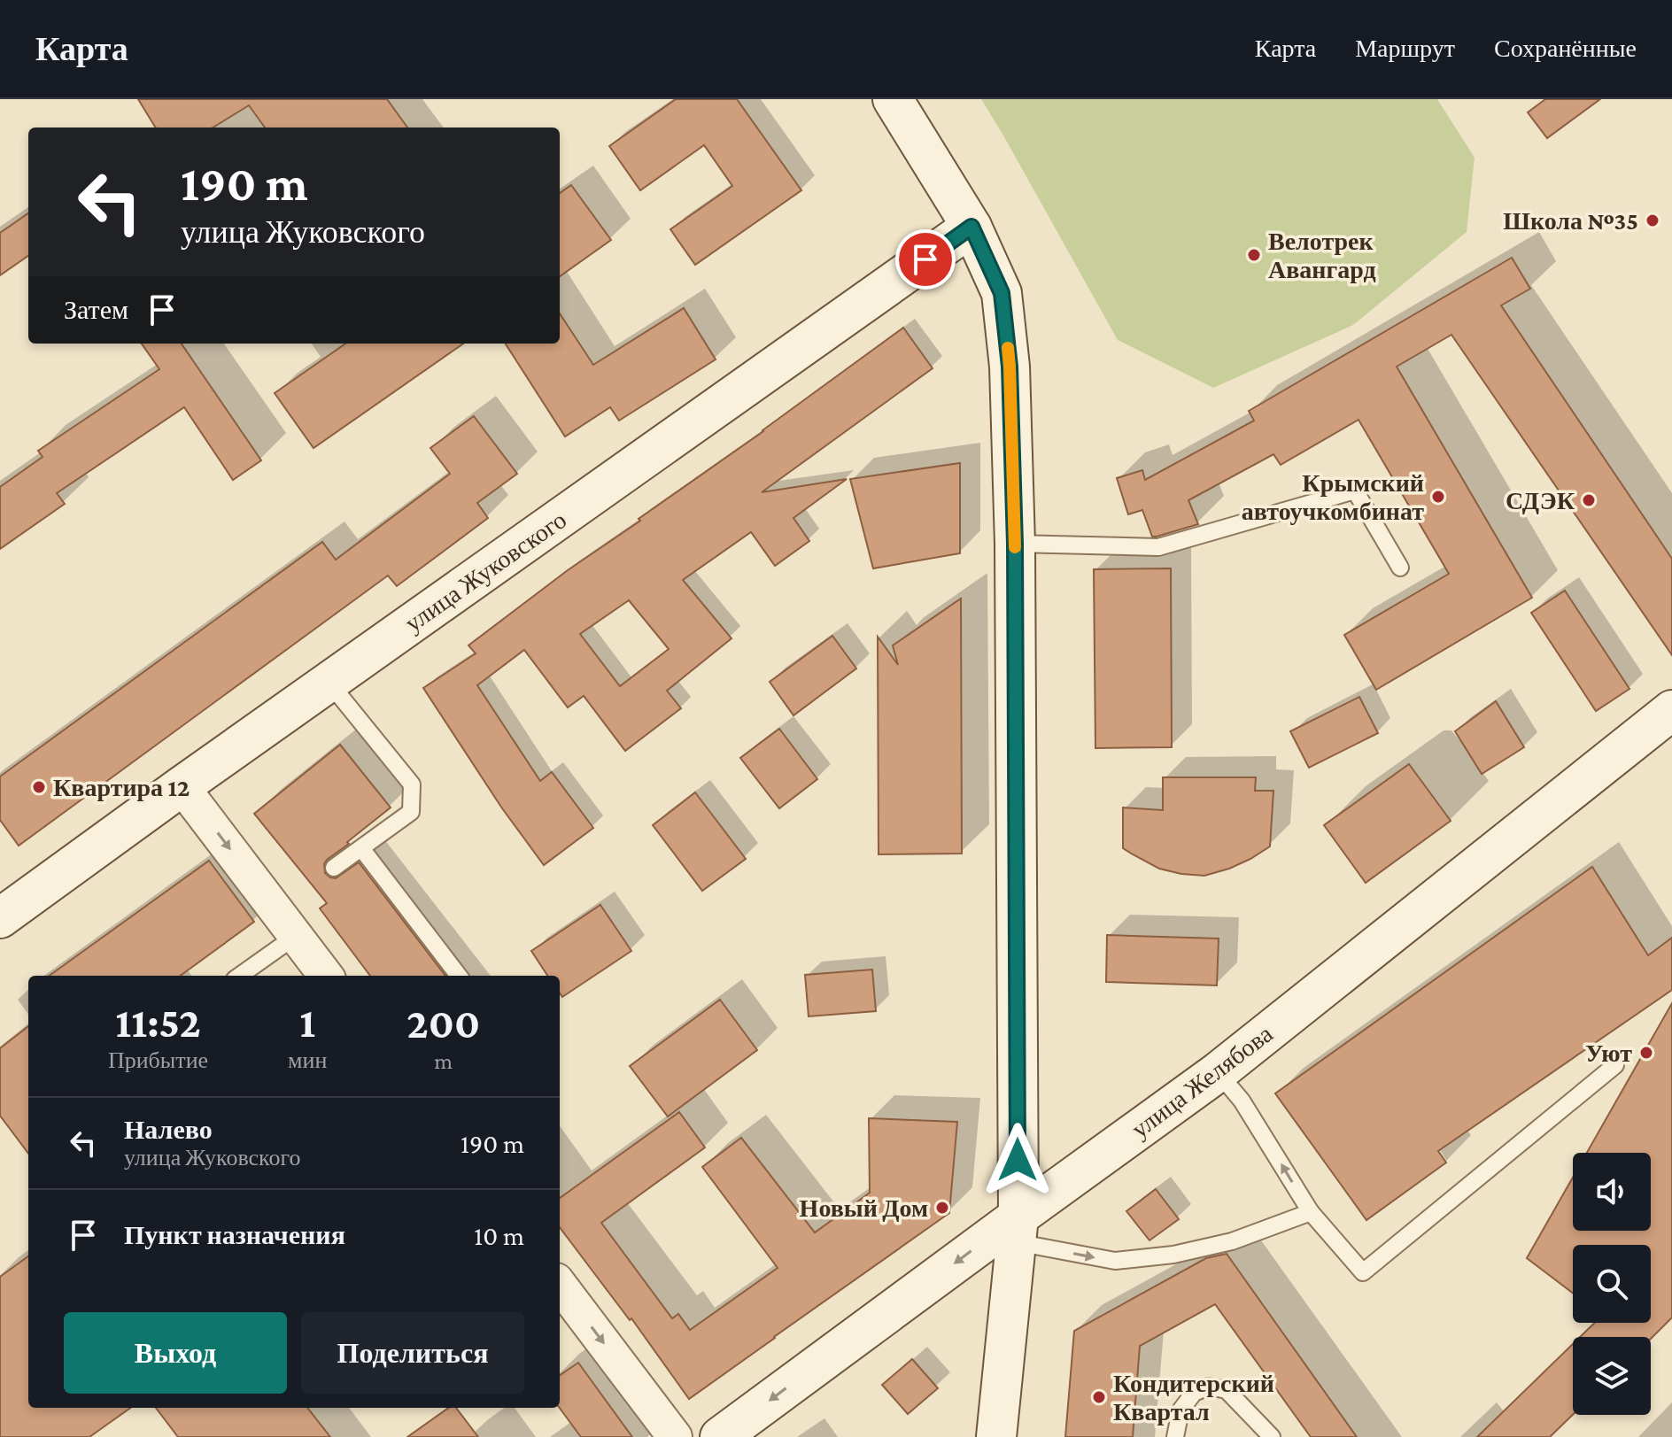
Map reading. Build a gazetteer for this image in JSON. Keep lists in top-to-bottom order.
{
  "streets": {
    "main road": ["улица Жуковского", "улица Желябова"]
  },
  "places": [
    "Школа №35",
    "Велотрек Авангард",
    "Крымский автоучкомбинат",
    "СДЭК",
    "Квартира 12",
    "Уют",
    "Новый Дом",
    "Кондитерский Квартал"
  ],
  "page": {
    "header": "Карта",
    "nav": ["Карта", "Маршрут", "Сохранённые"],
    "turn": ["190 m", "улица Жуковского"],
    "then": "Затем",
    "eta": [
      "11:52",
      "Прибытие",
      "1",
      "мин",
      "200",
      "m"
    ],
    "list": [
      {
        "name": "Налево",
        "note": "улица Жуковского",
        "value": "190 m"
      },
      {
        "name": "Пункт назначения",
        "value": "10 m"
      }
    ],
    "buttons": ["Выход", "Поделиться"]
  }
}
